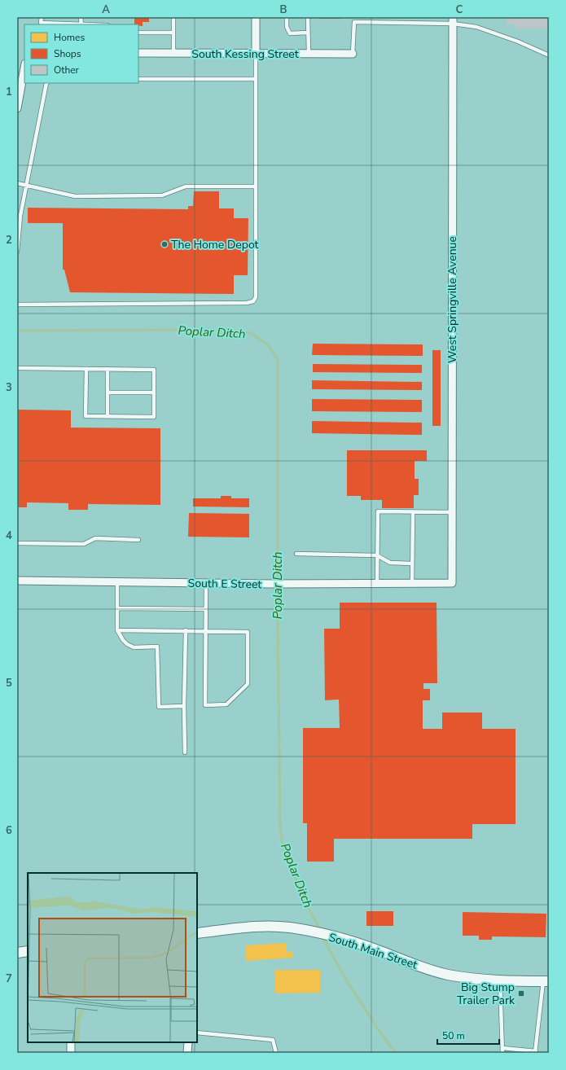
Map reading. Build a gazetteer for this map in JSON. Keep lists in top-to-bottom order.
{
  "streets": {
    "main road": ["South Main Street"],
    "street": ["South Kessing Street", "West Springville Avenue", "South E Street"]
  },
  "crossings": [
    ["West Springville Avenue", "South E Street"]
  ],
  "water": ["Poplar Ditch"],
  "places": {
    "other": ["The Home Depot"],
    "transit": ["Big Stump Trailer Park"]
  },
  "legend": ["Homes", "Shops", "Other"],
  "scale_bar": "50 m",
  "grid": {
    "columns": ["A", "B", "C"],
    "rows": [
      "1",
      "2",
      "3",
      "4",
      "5",
      "6",
      "7"
    ]
  }
}
